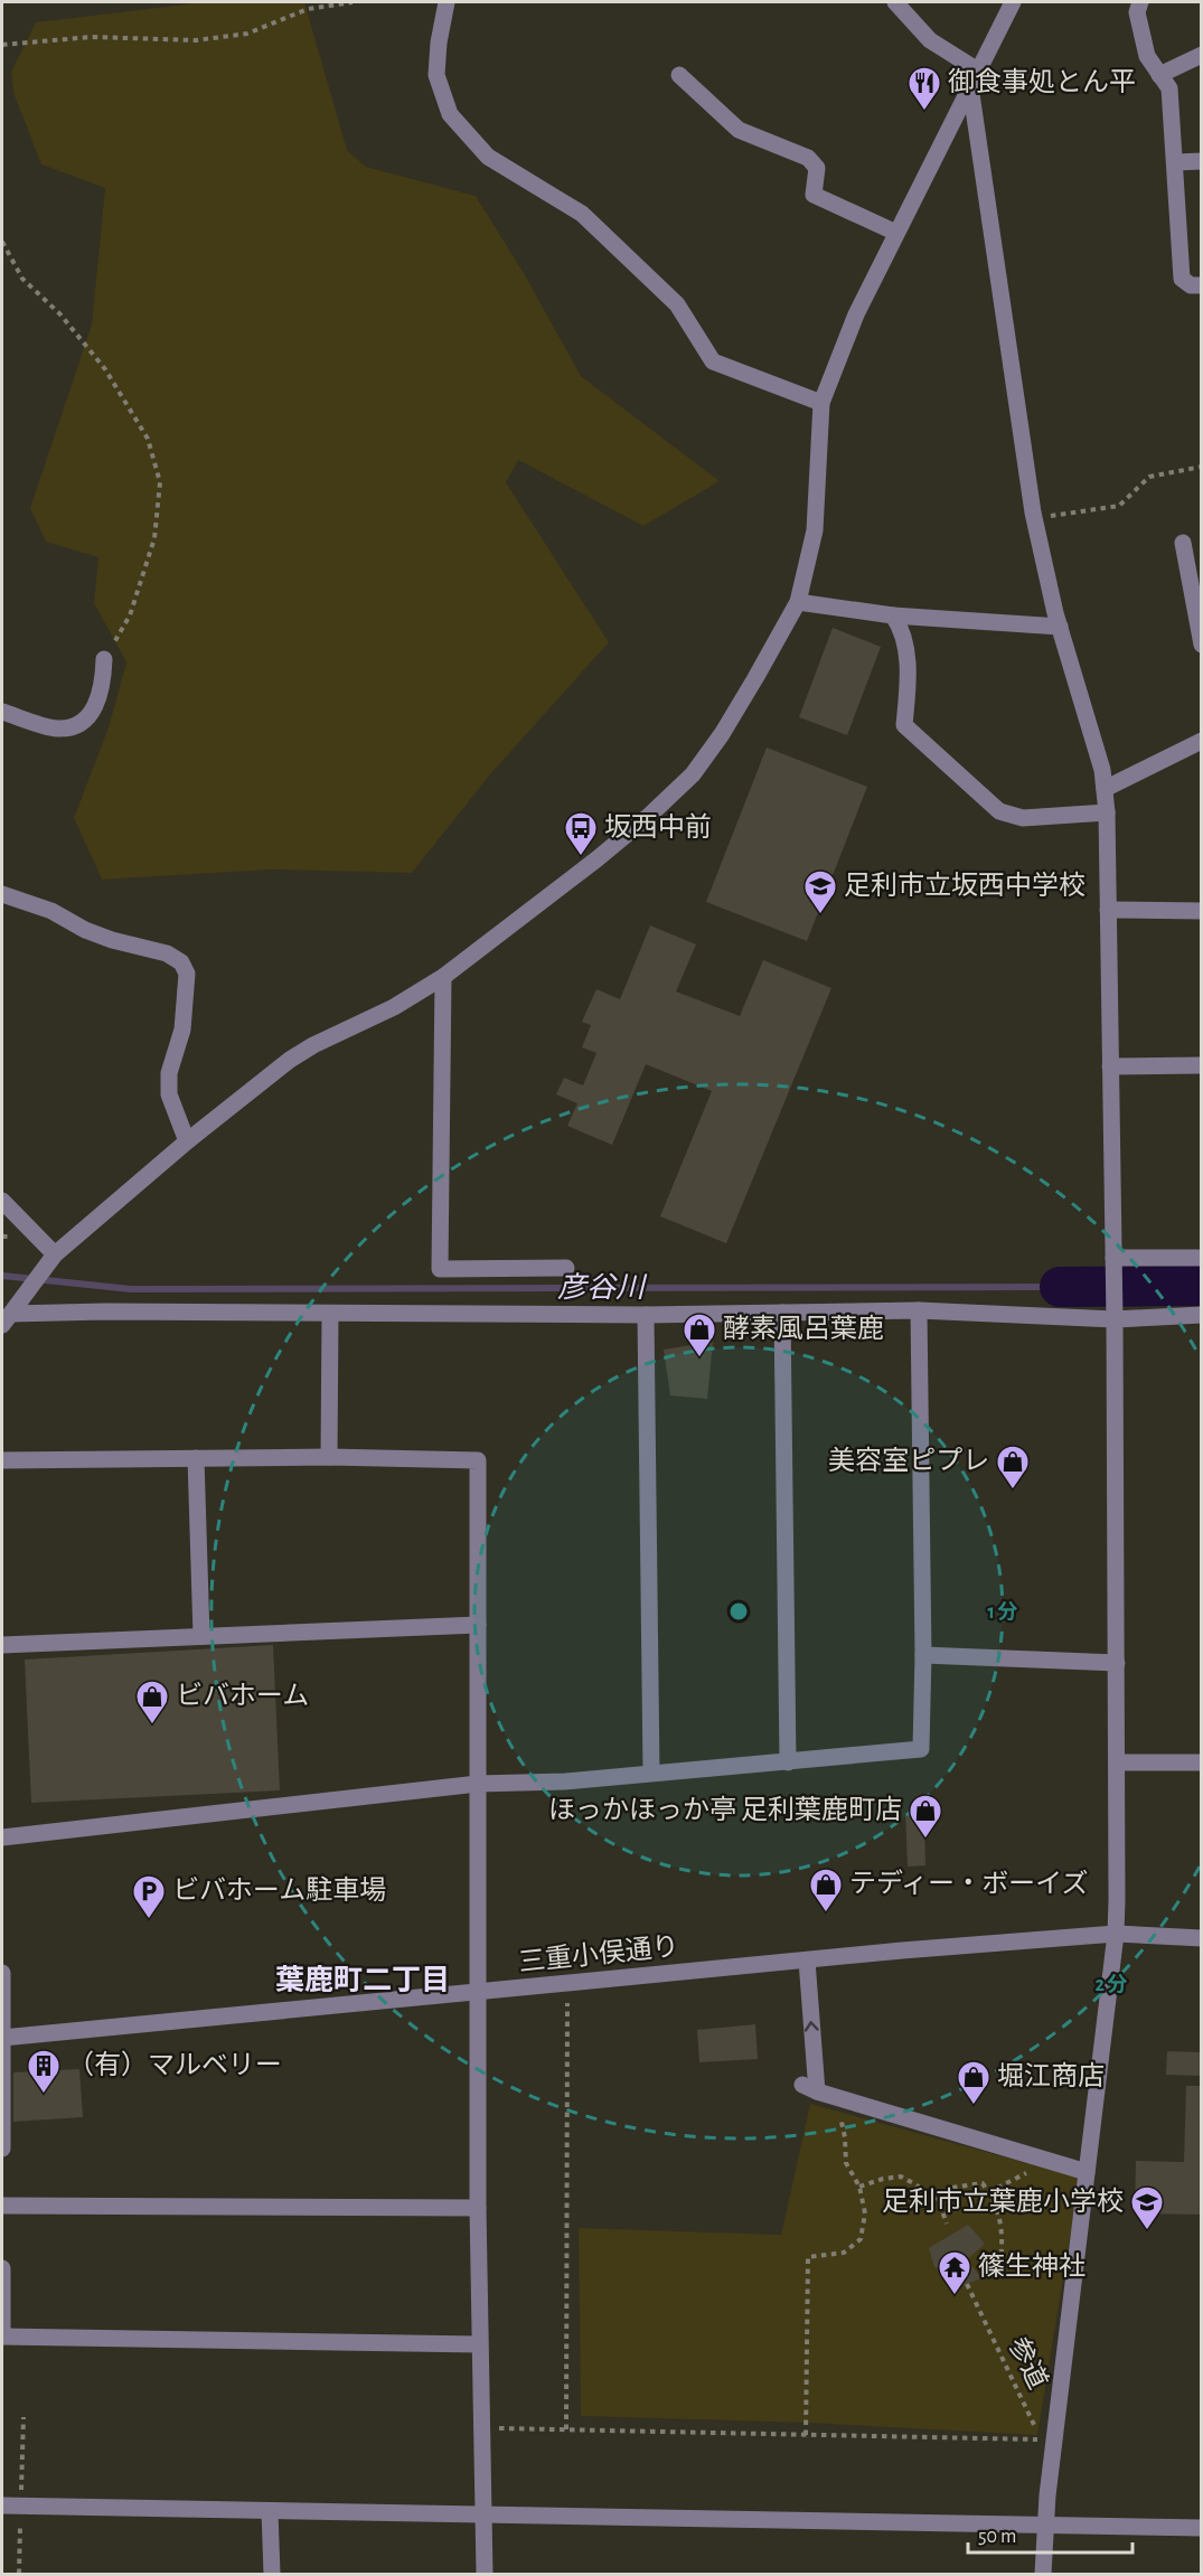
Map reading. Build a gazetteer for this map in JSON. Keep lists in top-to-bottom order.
{
  "streets": {
    "street": ["三重小俣通り"],
    "path": ["参道"]
  },
  "districts": ["葉鹿町二丁目"],
  "water": ["彦谷川"],
  "places": {
    "restaurant": ["御食事処とん平"],
    "bus stop": ["坂西中前"],
    "school or university": ["足利市立坂西中学校", "足利市立葉鹿小学校"],
    "shop": [
      "酵素風呂葉鹿",
      "美容室ピプレ",
      "ビバホーム",
      "ほっかほっか亭 足利葉鹿町店",
      "テディー・ボーイズ",
      "堀江商店"
    ],
    "parking": ["ビバホーム駐車場"],
    "building": ["（有）マルベリー"],
    "temple": ["篠生神社"]
  },
  "scale_bar": "50 m",
  "rings": ["1 分", "2 分"]
}
